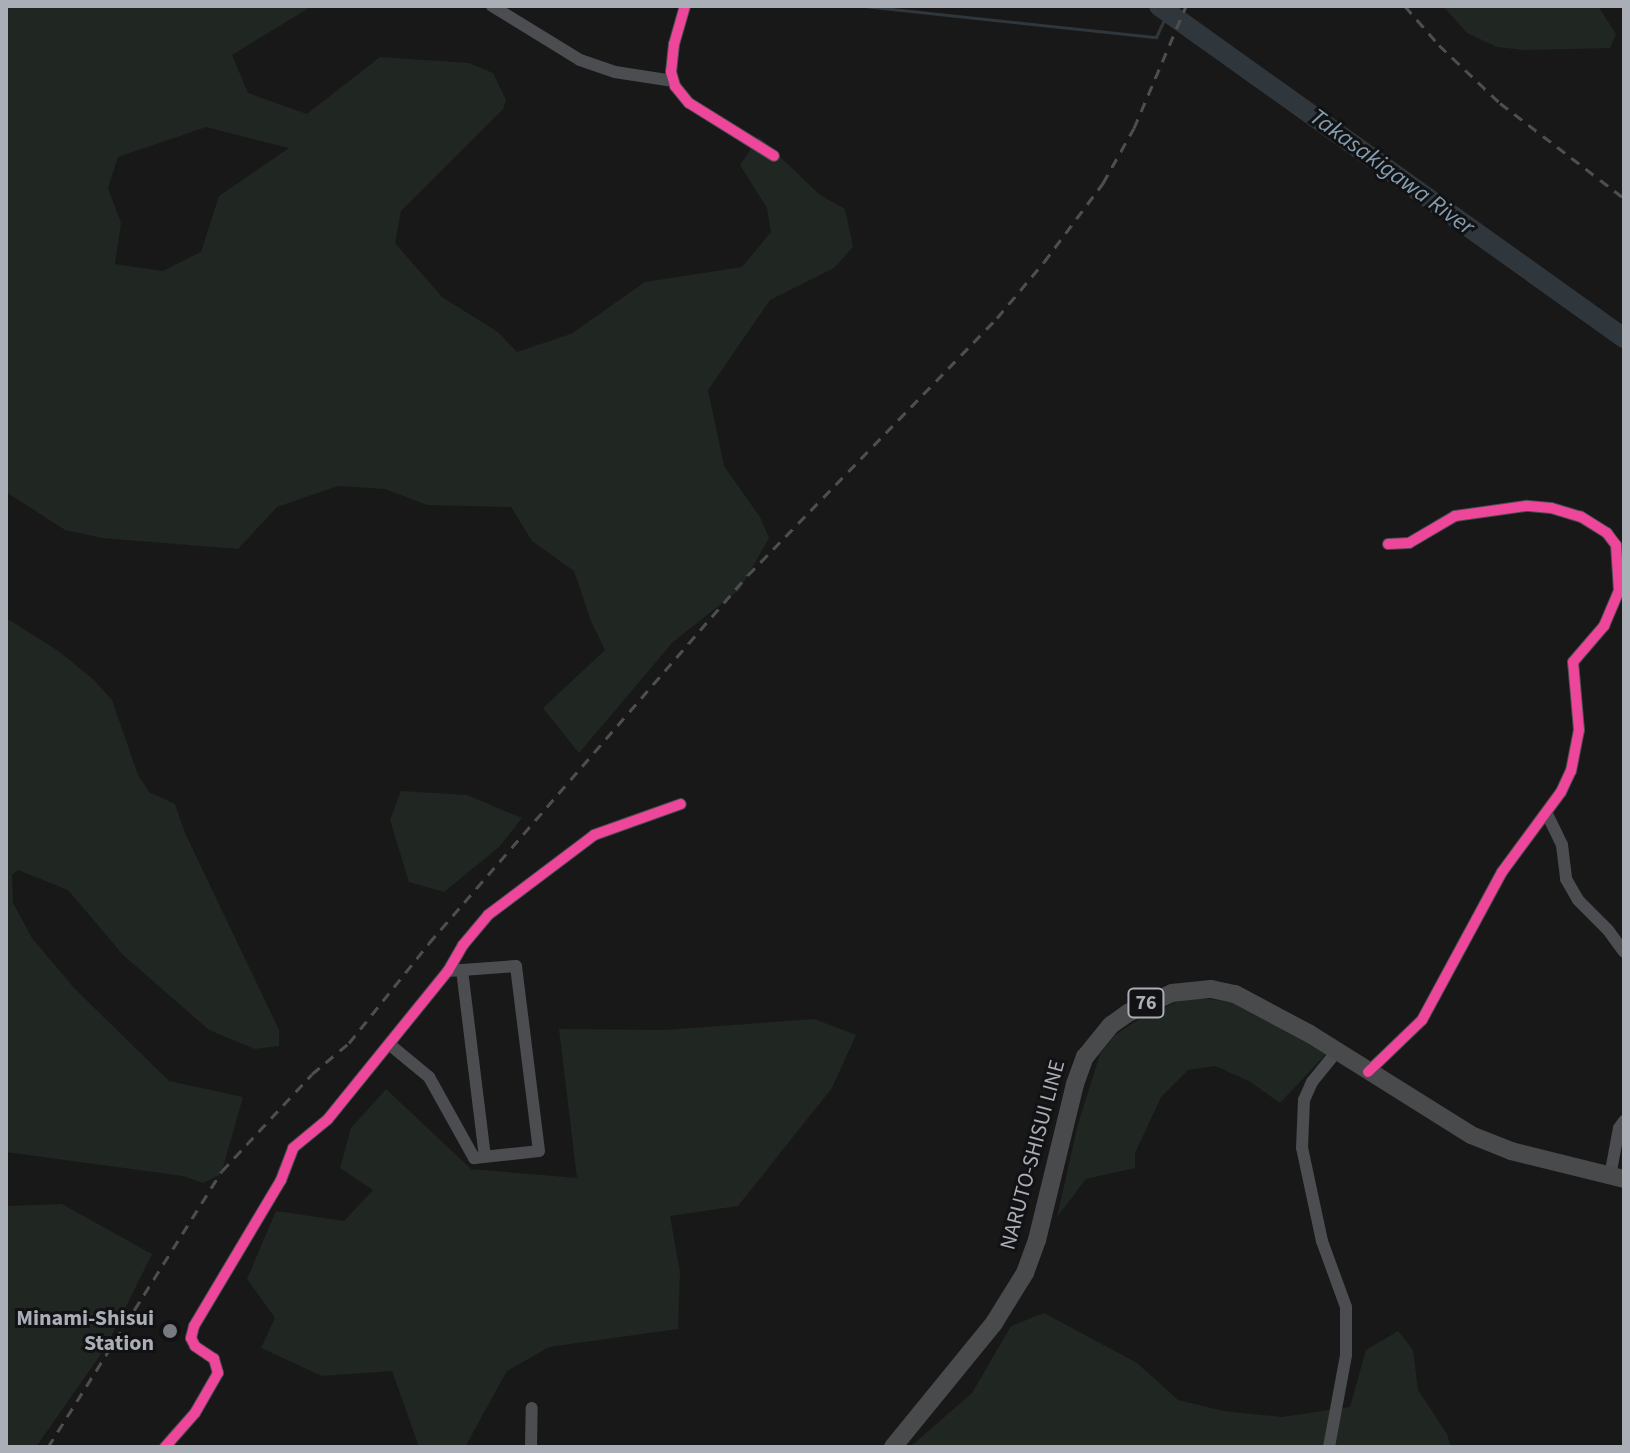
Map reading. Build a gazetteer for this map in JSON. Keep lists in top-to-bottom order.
{
  "streets": {
    "main road": ["76", "NARUTO-SHISUI LINE"]
  },
  "water": ["Takasakigawa River"],
  "places": ["Minami-Shisui Station"]
}
